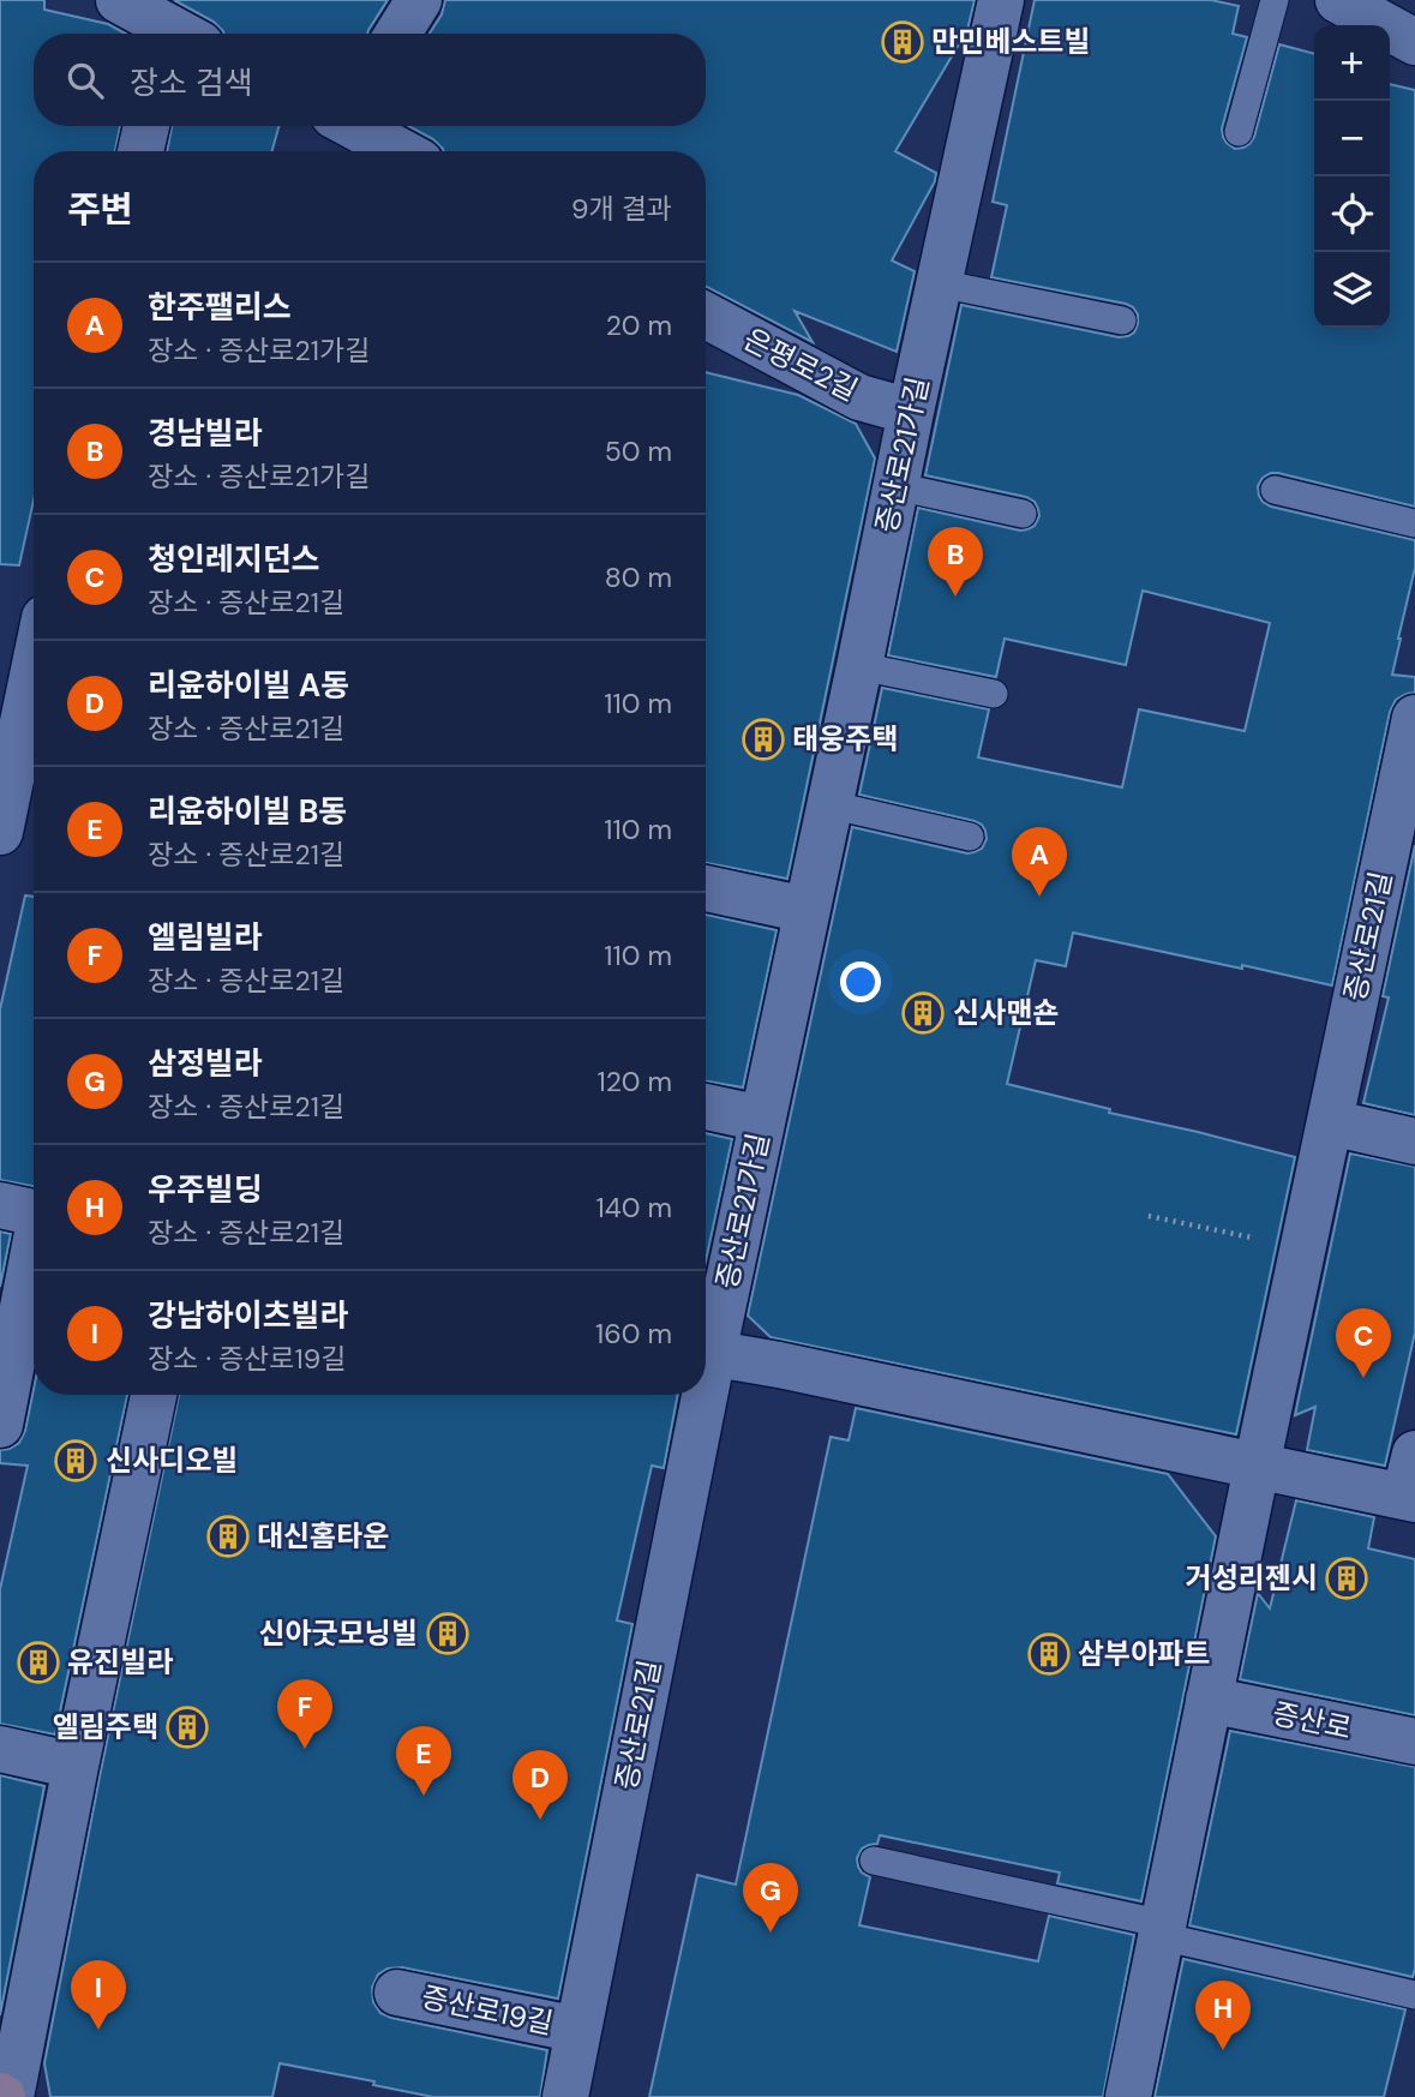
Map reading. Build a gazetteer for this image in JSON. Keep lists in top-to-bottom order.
{
  "streets": {
    "street": [
      "은평로2길",
      "증산로21가길",
      "증산로21길",
      "증산로",
      "증산로19길"
    ]
  },
  "crossings": [
    ["은평로2길", "증산로21가길"],
    ["증산로21길", "증산로"],
    ["증산로21길", "증산로19길"]
  ],
  "places": {
    "building": [
      "만민베스트빌",
      "태웅주택",
      "신사맨숀",
      "신사디오빌",
      "대신홈타운",
      "거성리젠시",
      "신아굿모닝빌",
      "삼부아파트",
      "유진빌라",
      "엘림주택"
    ]
  },
  "page": {
    "map_buttons": ["+", "−"],
    "search": "장소 검색",
    "heading": ["주변", "9개 결과"],
    "list": [
      {
        "mark": "A",
        "name": "한주팰리스",
        "note": "장소 · 증산로21가길",
        "value": "20 m"
      },
      {
        "mark": "B",
        "name": "경남빌라",
        "note": "장소 · 증산로21가길",
        "value": "50 m"
      },
      {
        "mark": "C",
        "name": "청인레지던스",
        "note": "장소 · 증산로21길",
        "value": "80 m"
      },
      {
        "mark": "D",
        "name": "리윤하이빌 A동",
        "note": "장소 · 증산로21길",
        "value": "110 m"
      },
      {
        "mark": "E",
        "name": "리윤하이빌 B동",
        "note": "장소 · 증산로21길",
        "value": "110 m"
      },
      {
        "mark": "F",
        "name": "엘림빌라",
        "note": "장소 · 증산로21길",
        "value": "110 m"
      },
      {
        "mark": "G",
        "name": "삼정빌라",
        "note": "장소 · 증산로21길",
        "value": "120 m"
      },
      {
        "mark": "H",
        "name": "우주빌딩",
        "note": "장소 · 증산로21길",
        "value": "140 m"
      },
      {
        "mark": "I",
        "name": "강남하이츠빌라",
        "note": "장소 · 증산로19길",
        "value": "160 m"
      }
    ],
    "pins": [
      "B",
      "A",
      "C",
      "F",
      "E",
      "D",
      "G",
      "I",
      "H"
    ]
  }
}
